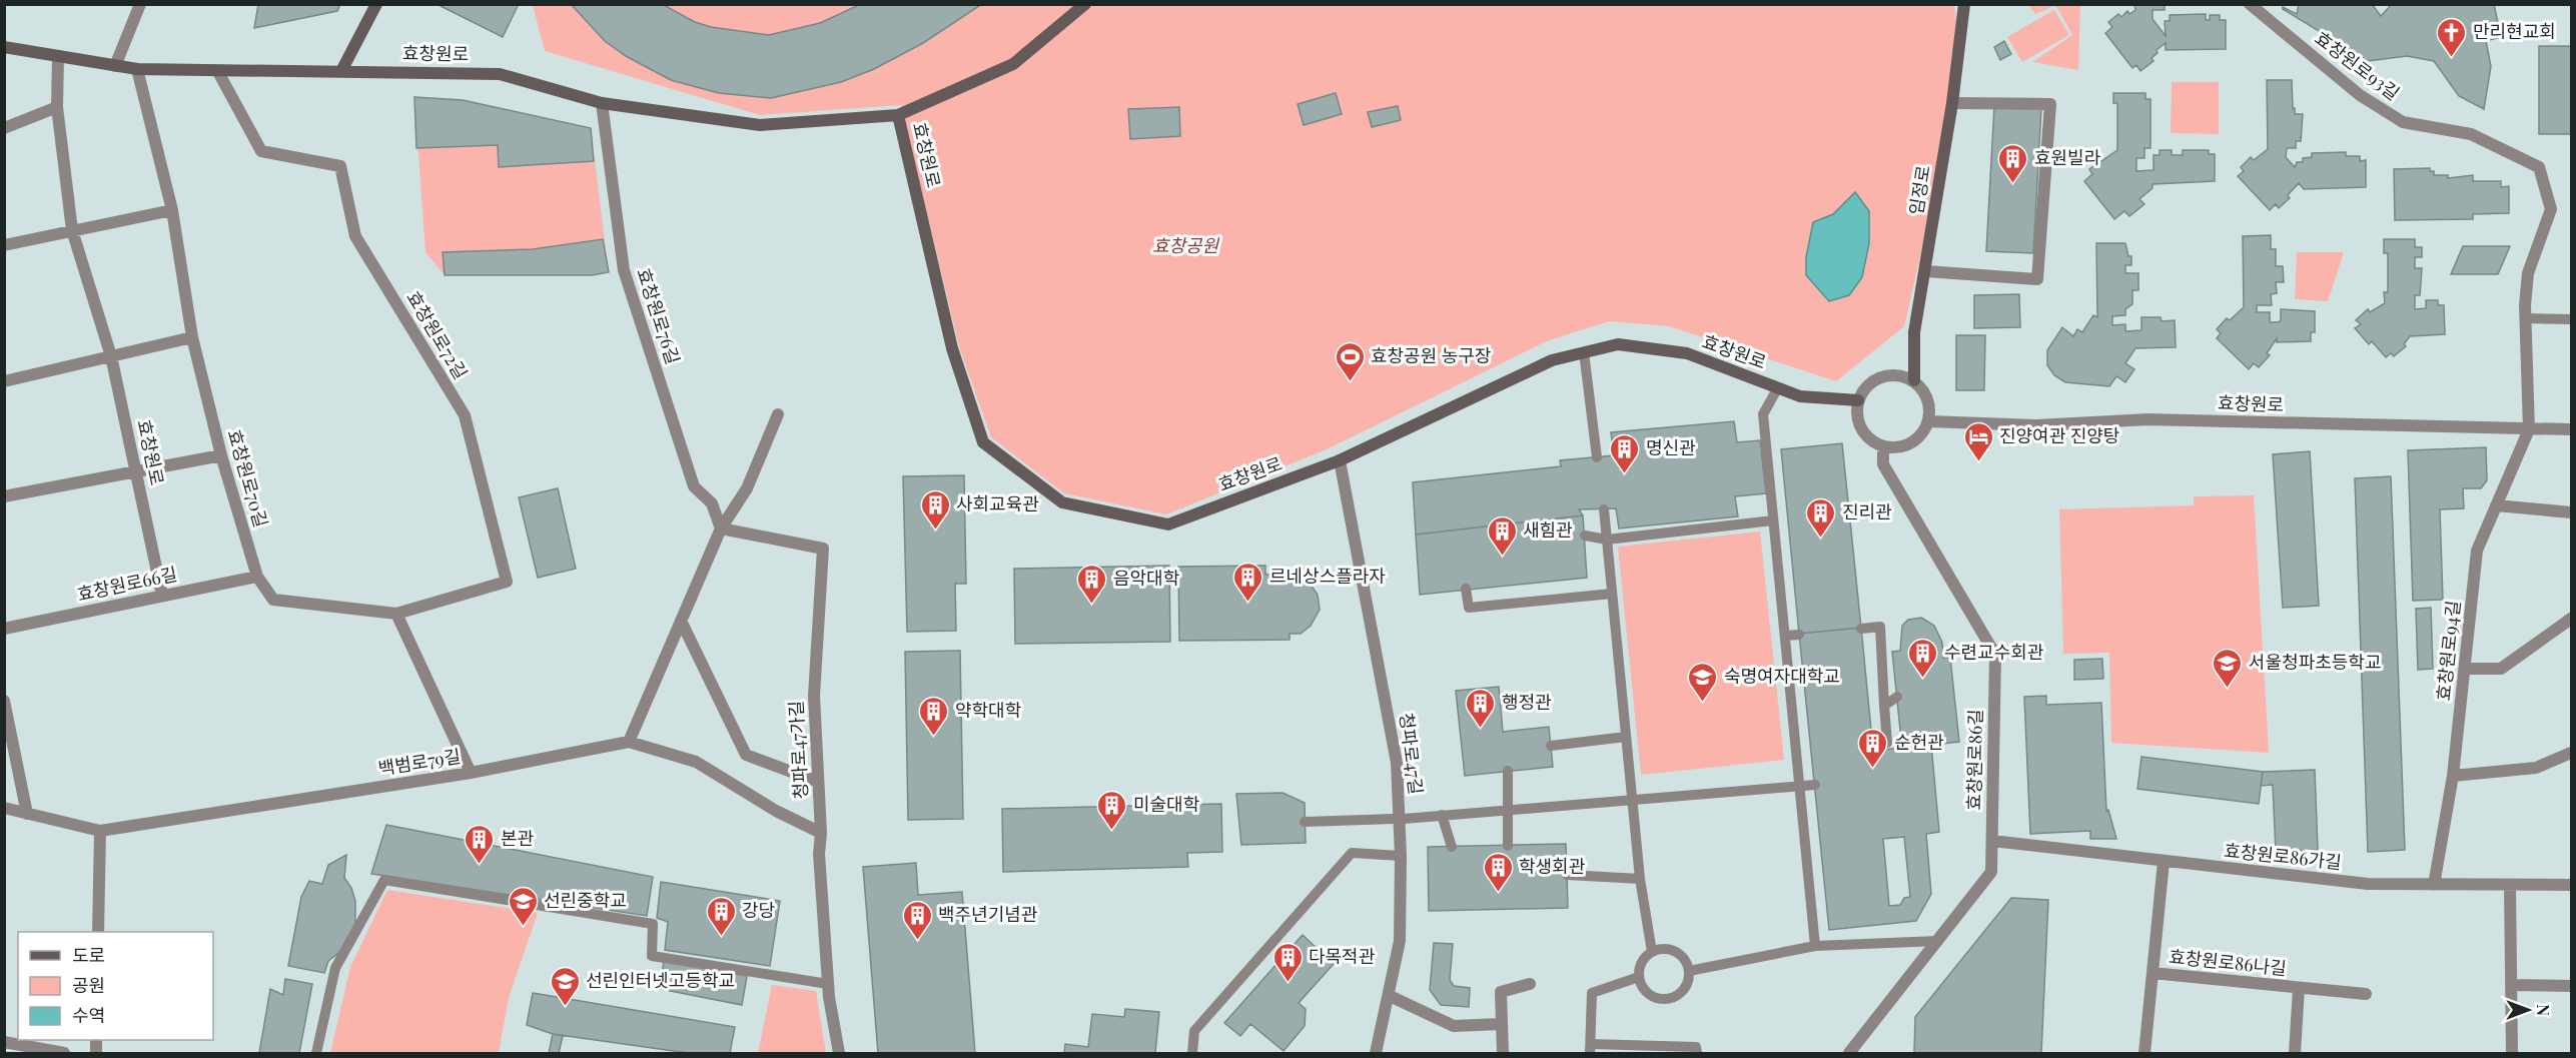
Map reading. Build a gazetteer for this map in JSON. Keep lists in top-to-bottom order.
{
  "streets": {
    "street": [
      "효창원로",
      "효창원로93길",
      "임정로",
      "효창원로76길",
      "효창원로72길",
      "효창원로70길",
      "효창원로66길",
      "효창원로94길",
      "청파로47가길",
      "청파로47길",
      "효창원로86길",
      "백범로79길",
      "효창원로86가길",
      "효창원로86나길"
    ]
  },
  "crossings": [
    ["효창원로", "효창원로93길"],
    ["효창원로", "임정로"],
    ["효창원로", "효창원로76길"],
    ["효창원로", "효창원로72길"],
    ["효창원로", "효창원로70길"],
    ["효창원로", "효창원로66길"],
    ["효창원로", "효창원로94길"],
    ["효창원로", "청파로47길"],
    ["효창원로", "효창원로86길"],
    ["효창원로93길", "효창원로94길"],
    ["임정로", "효창원로86길"],
    ["효창원로76길", "청파로47가길"],
    ["효창원로72길", "효창원로70길"],
    ["효창원로70길", "효창원로66길"],
    ["효창원로94길", "효창원로86가길"],
    ["청파로47가길", "백범로79길"],
    ["효창원로86길", "효창원로86가길"],
    ["효창원로86가길", "효창원로86나길"]
  ],
  "parks": ["효창공원"],
  "places": {
    "church": ["만리현교회"],
    "building": [
      "효원빌라",
      "명신관",
      "사회교육관",
      "진리관",
      "새힘관",
      "르네상스플라자",
      "음악대학",
      "수련교수회관",
      "행정관",
      "약학대학",
      "순헌관",
      "미술대학",
      "본관",
      "학생회관",
      "강당",
      "백주년기념관",
      "다목적관"
    ],
    "sports": ["효창공원 농구장"],
    "hotel": ["진양여관 진양탕"],
    "school or university": [
      "서울청파초등학교",
      "숙명여자대학교",
      "선린중학교",
      "선린인터넷고등학교"
    ]
  },
  "legend": ["도로", "공원", "수역"],
  "north": "right"
}
